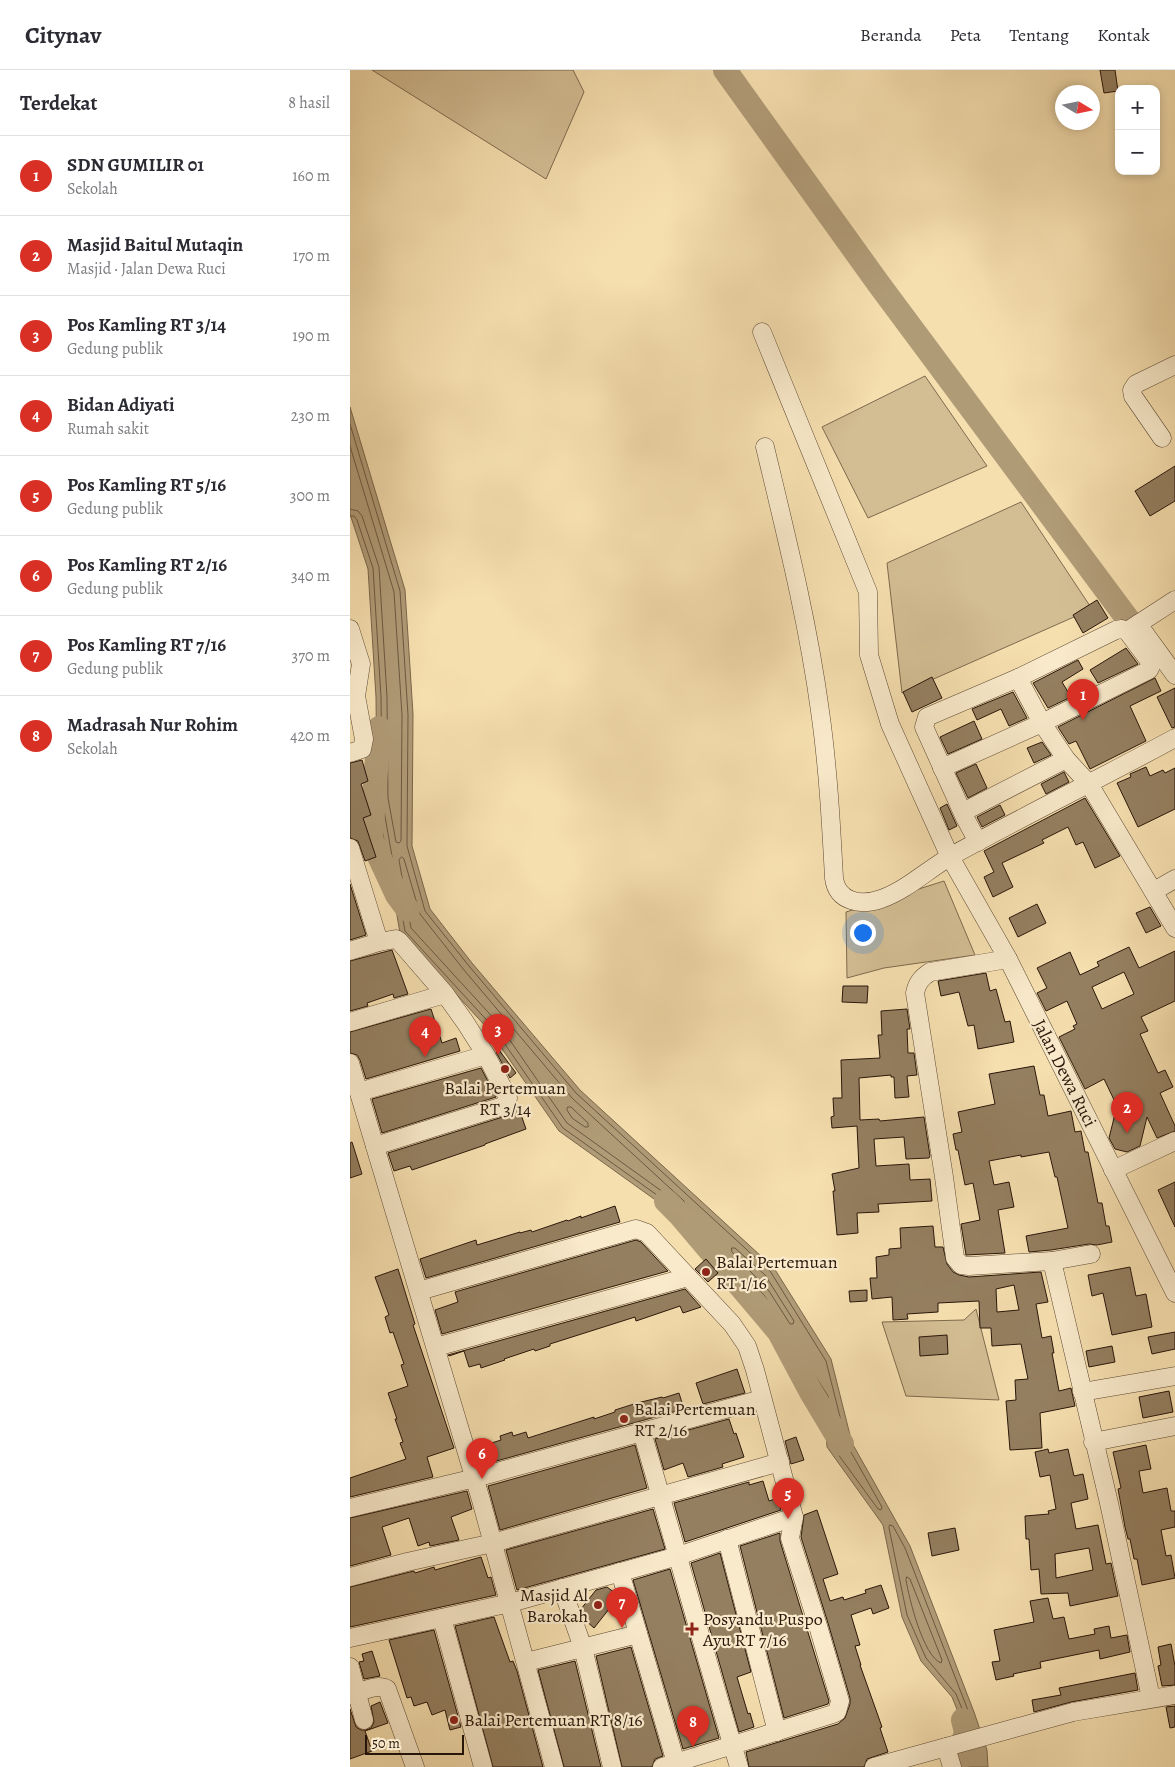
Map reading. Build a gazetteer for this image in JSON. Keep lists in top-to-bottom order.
{
  "streets": {
    "street": ["Jalan Dewa Ruci"]
  },
  "places": {
    "other": [
      "Balai Pertemuan RT 3/14",
      "Balai Pertemuan RT 1/16",
      "Balai Pertemuan RT 2/16",
      "Masjid Al Barokah",
      "Balai Pertemuan RT 8/16"
    ],
    "health": ["Posyandu Puspo Ayu RT 7/16"]
  },
  "scale_bar": "50 m",
  "north": "right",
  "page": {
    "header": "Citynav",
    "nav": [
      "Beranda",
      "Peta",
      "Tentang",
      "Kontak"
    ],
    "heading": ["Terdekat", "8 hasil"],
    "map_buttons": ["+", "−"],
    "list": [
      {
        "mark": "1",
        "name": "SDN GUMILIR 01",
        "note": "Sekolah",
        "value": "160 m"
      },
      {
        "mark": "2",
        "name": "Masjid Baitul Mutaqin",
        "note": "Masjid · Jalan Dewa Ruci",
        "value": "170 m"
      },
      {
        "mark": "3",
        "name": "Pos Kamling RT 3/14",
        "note": "Gedung publik",
        "value": "190 m"
      },
      {
        "mark": "4",
        "name": "Bidan Adiyati",
        "note": "Rumah sakit",
        "value": "230 m"
      },
      {
        "mark": "5",
        "name": "Pos Kamling RT 5/16",
        "note": "Gedung publik",
        "value": "300 m"
      },
      {
        "mark": "6",
        "name": "Pos Kamling RT 2/16",
        "note": "Gedung publik",
        "value": "340 m"
      },
      {
        "mark": "7",
        "name": "Pos Kamling RT 7/16",
        "note": "Gedung publik",
        "value": "370 m"
      },
      {
        "mark": "8",
        "name": "Madrasah Nur Rohim",
        "note": "Sekolah",
        "value": "420 m"
      }
    ],
    "pins": [
      "1",
      "3",
      "4",
      "2",
      "6",
      "5",
      "7",
      "8"
    ],
    "scale": "50 m"
  }
}
